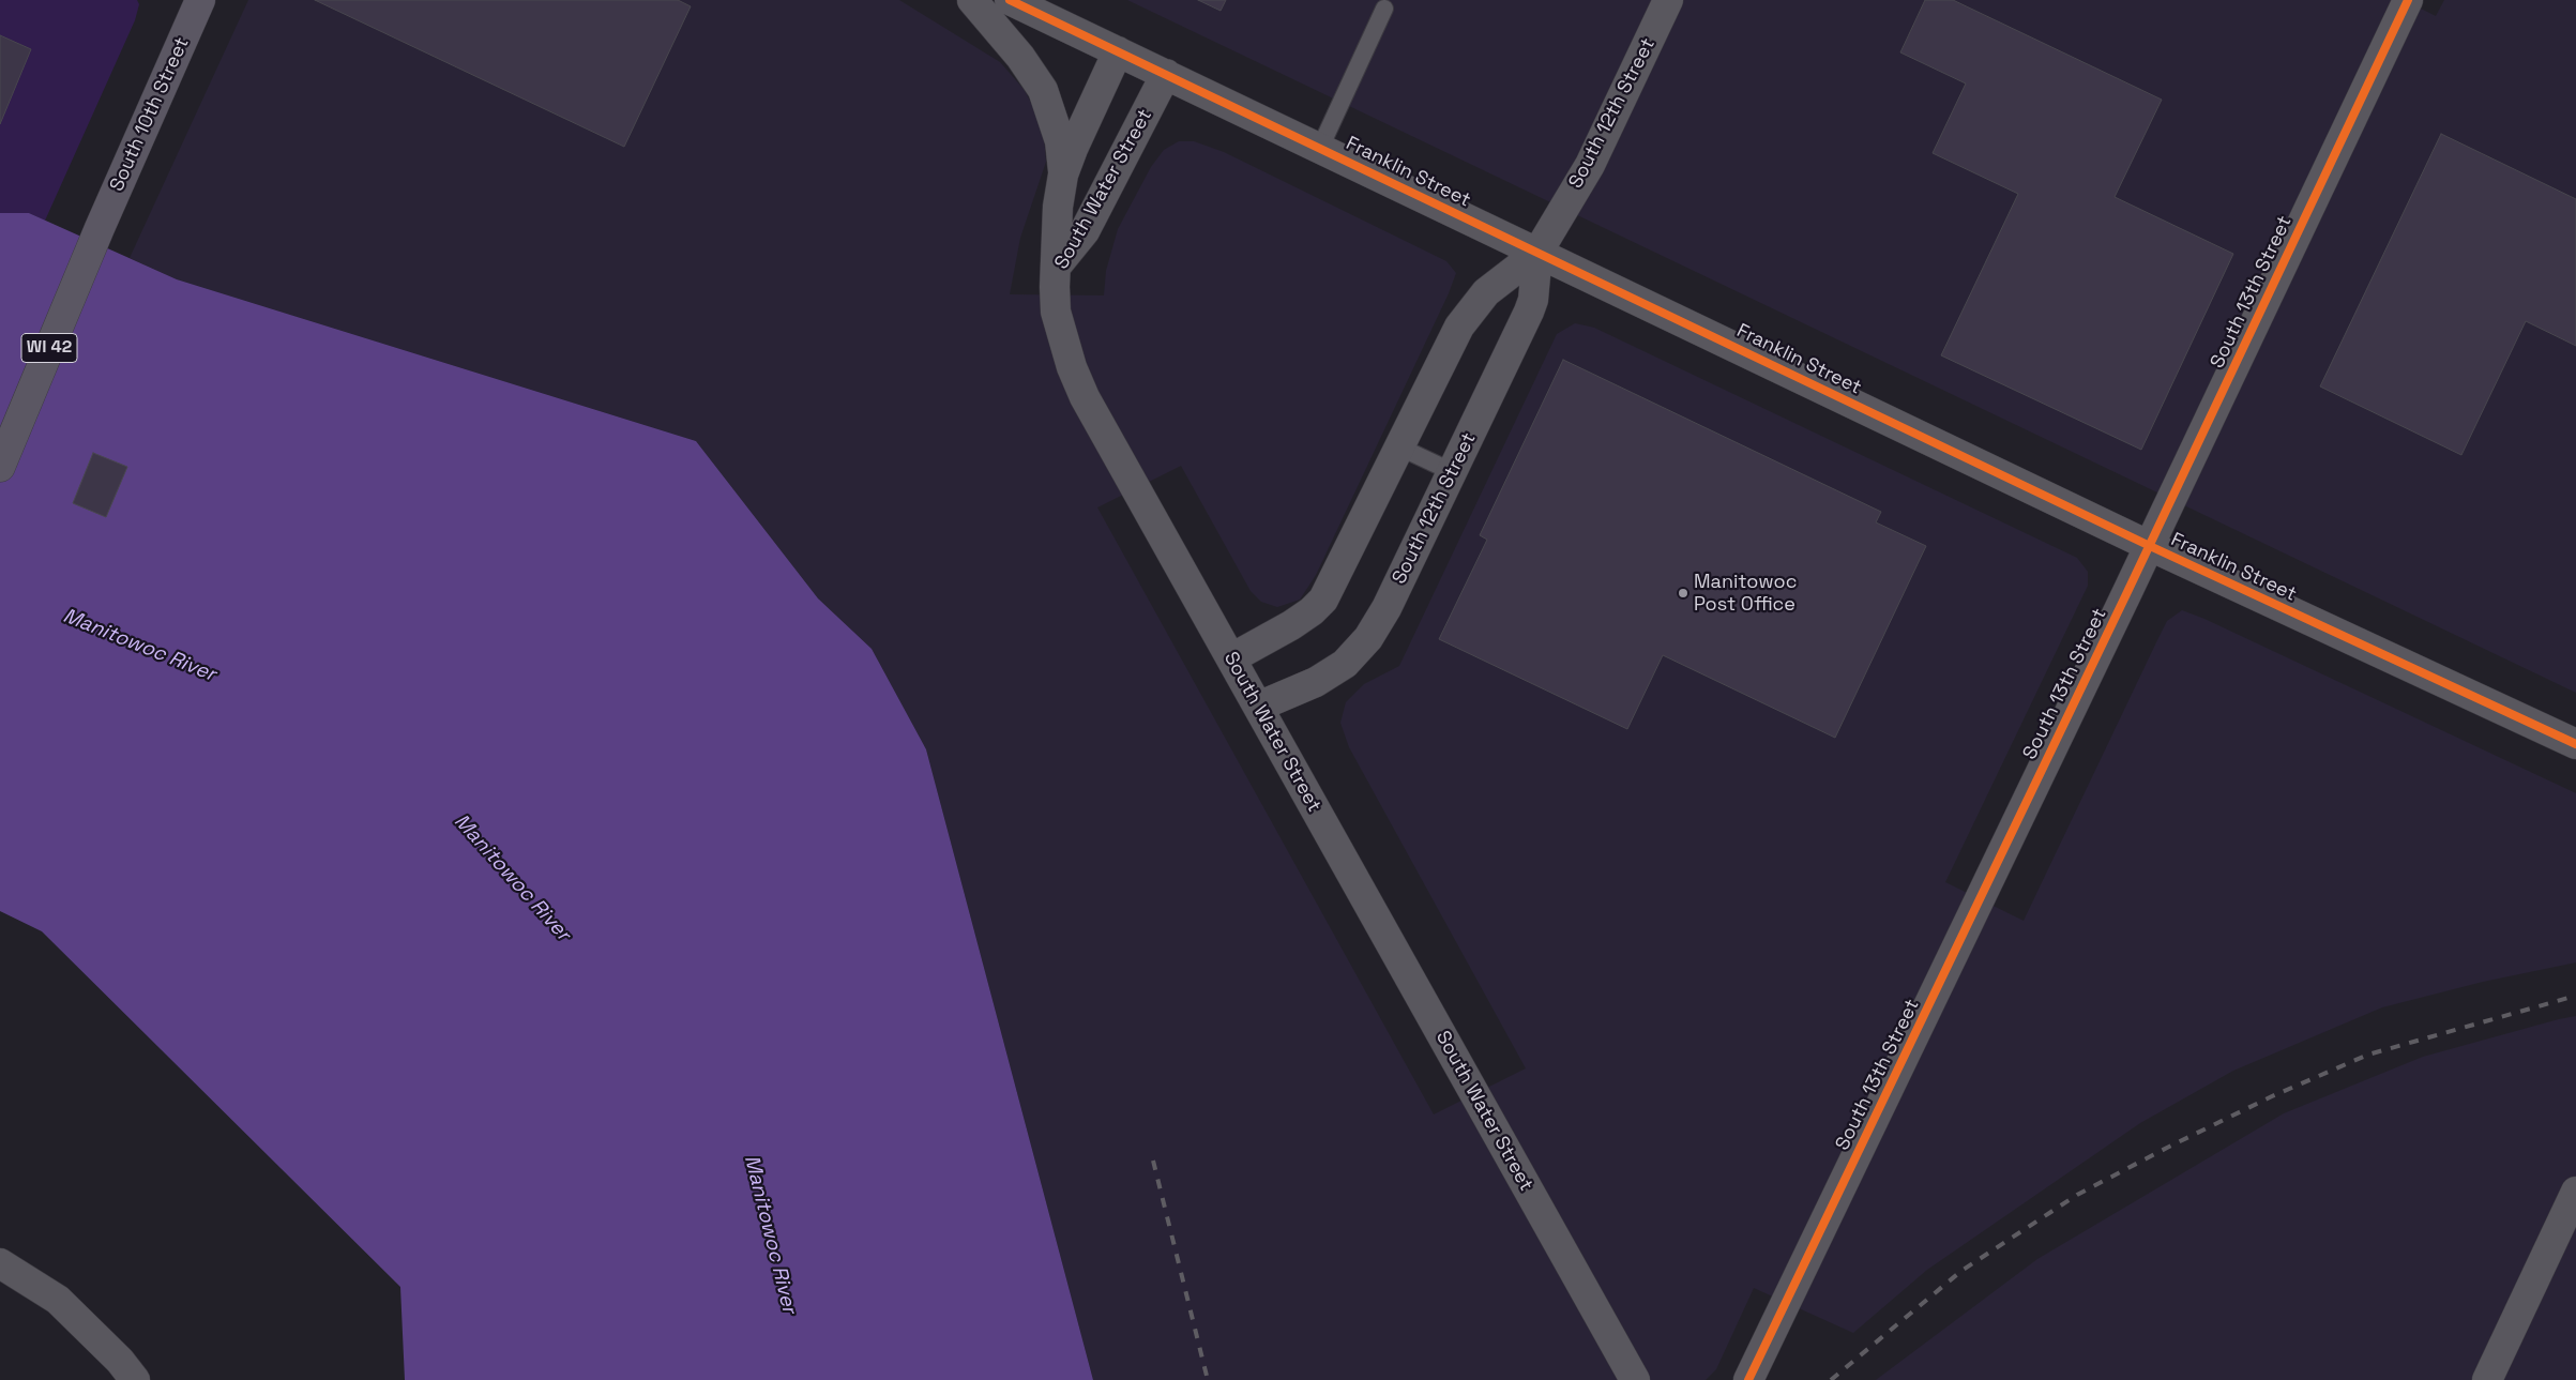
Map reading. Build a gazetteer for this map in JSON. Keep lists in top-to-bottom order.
{
  "streets": {
    "main road": ["South 10th Street", "WI 42"],
    "street": [
      "South 12th Street",
      "Franklin Street",
      "South Water Street",
      "South 13th Street"
    ]
  },
  "crossings": [
    ["South 12th Street", "Franklin Street"],
    ["South 12th Street", "South Water Street"],
    ["Franklin Street", "South Water Street"],
    ["Franklin Street", "South 13th Street"]
  ],
  "water": ["Manitowoc River"],
  "places": ["Manitowoc Post Office"]
}
